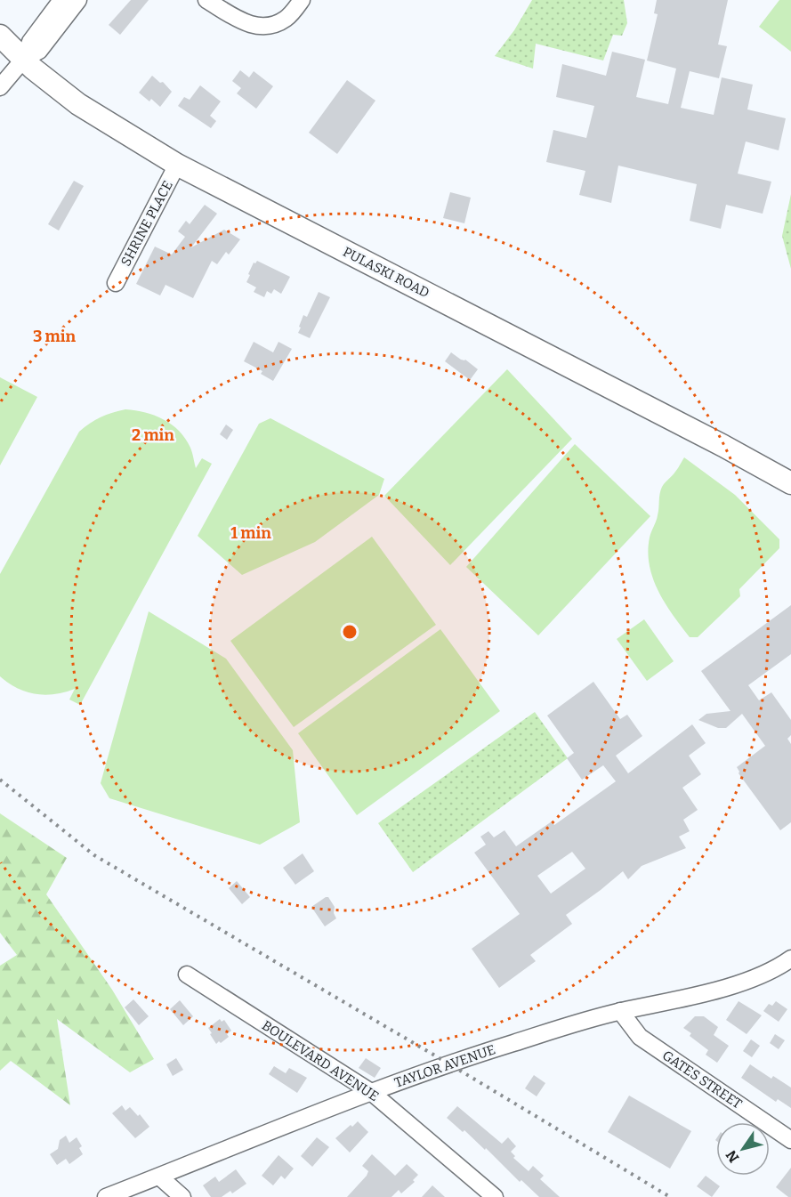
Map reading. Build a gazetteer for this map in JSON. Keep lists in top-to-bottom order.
{
  "streets": {
    "main road": ["PULASKI ROAD"],
    "street": [
      "SHRINE PLACE",
      "BOULEVARD AVENUE",
      "TAYLOR AVENUE",
      "GATES STREET"
    ]
  },
  "crossings": [
    ["SHRINE PLACE", "PULASKI ROAD"],
    ["BOULEVARD AVENUE", "TAYLOR AVENUE"],
    ["TAYLOR AVENUE", "GATES STREET"]
  ],
  "north": "bottom left",
  "rings": ["3 min", "2 min", "1 min"]
}
